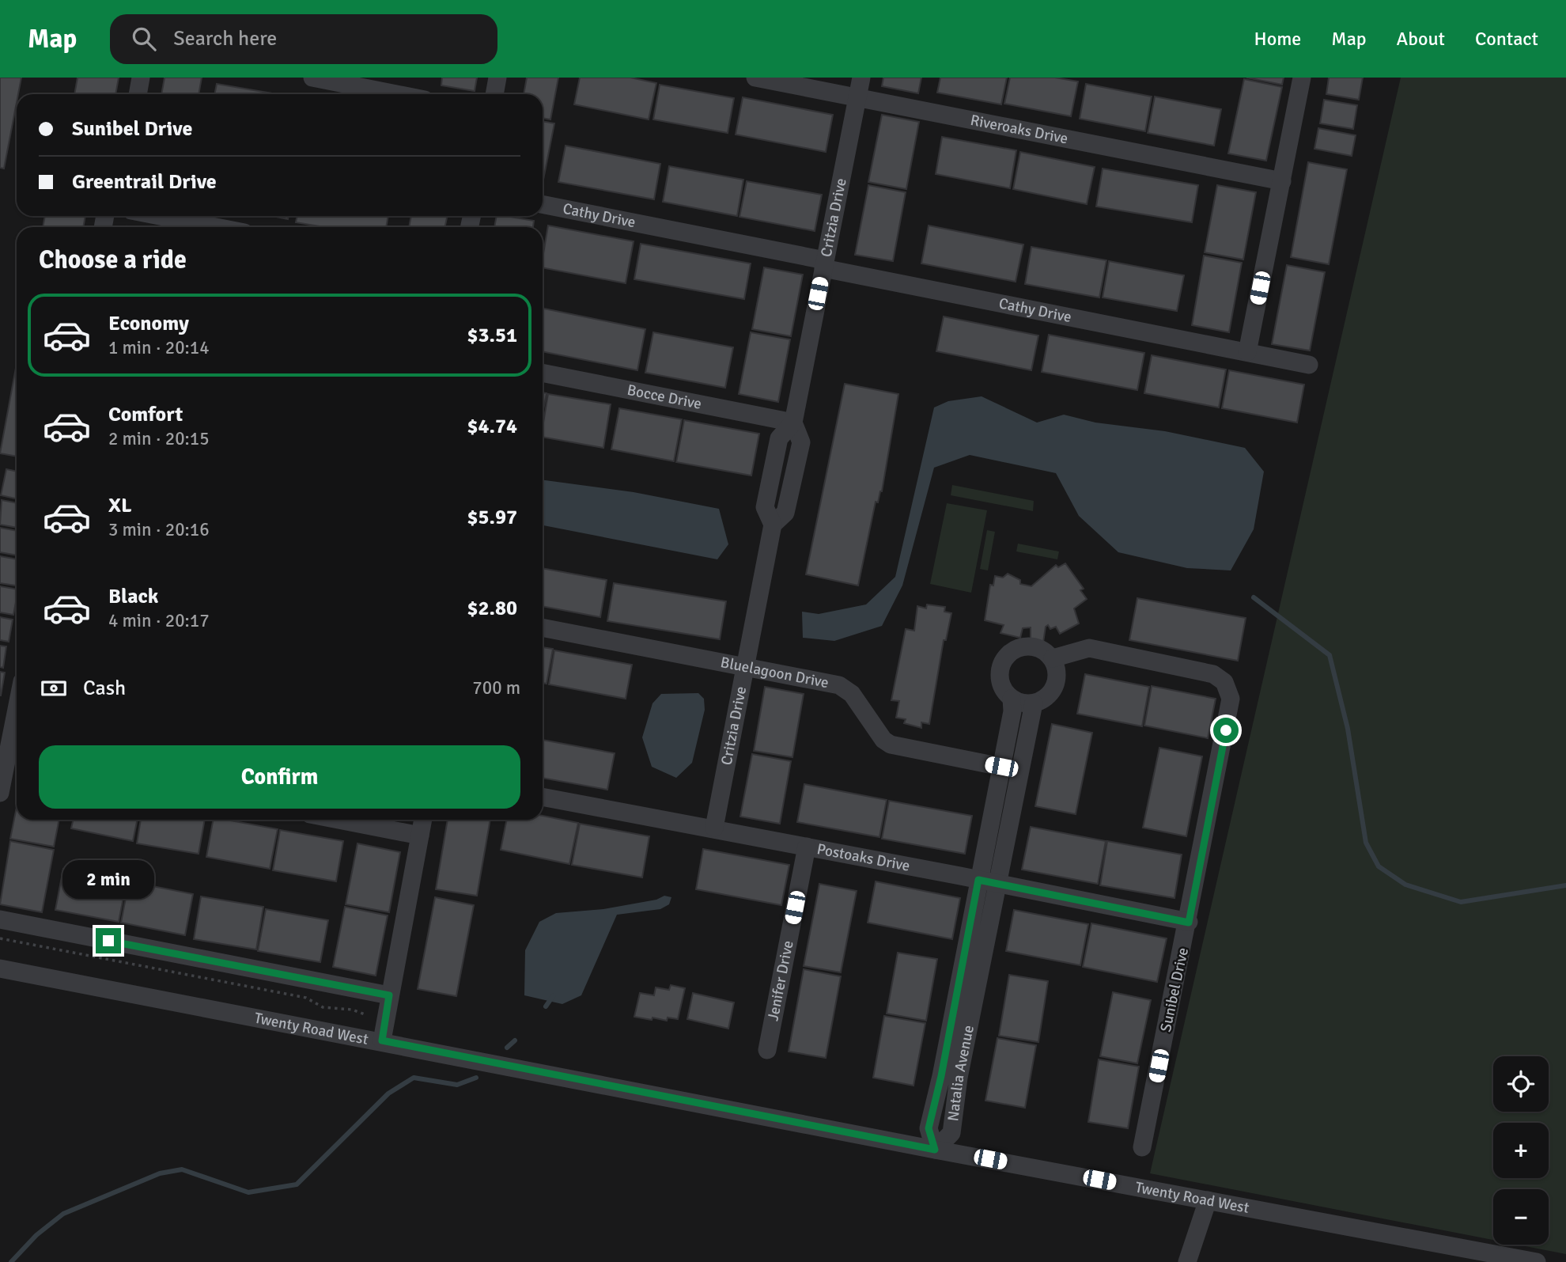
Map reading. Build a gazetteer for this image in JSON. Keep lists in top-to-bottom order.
{
  "streets": {
    "street": [
      "Riveroaks Drive",
      "Cathy Drive",
      "Critzia Drive",
      "Bocce Drive",
      "Bluelagoon Drive",
      "Postoaks Drive",
      "Jenifer Drive",
      "Sunibel Drive",
      "Twenty Road West",
      "Natalia Avenue"
    ]
  },
  "crossings": [
    ["Riveroaks Drive", "Critzia Drive"],
    ["Cathy Drive", "Critzia Drive"],
    ["Critzia Drive", "Bocce Drive"],
    ["Critzia Drive", "Bluelagoon Drive"],
    ["Critzia Drive", "Postoaks Drive"],
    ["Bluelagoon Drive", "Natalia Avenue"],
    ["Postoaks Drive", "Jenifer Drive"],
    ["Postoaks Drive", "Sunibel Drive"],
    ["Postoaks Drive", "Natalia Avenue"],
    ["Sunibel Drive", "Natalia Avenue"],
    ["Twenty Road West", "Natalia Avenue"]
  ],
  "page": {
    "header": "Map",
    "search": "Search here",
    "nav": [
      "Home",
      "Map",
      "About",
      "Contact"
    ],
    "banner": ["Sunibel Drive", "Greentrail Drive"],
    "heading": "Choose a ride",
    "list": [
      {
        "name": "Economy",
        "note": "1 min · 20:14",
        "value": "$3.51"
      },
      {
        "name": "Comfort",
        "note": "2 min · 20:15",
        "value": "$4.74"
      },
      {
        "name": "XL",
        "note": "3 min · 20:16",
        "value": "$5.97"
      },
      {
        "name": "Black",
        "note": "4 min · 20:17",
        "value": "$2.80"
      }
    ],
    "pay": ["Cash", "700 m"],
    "buttons": "Confirm",
    "bubble": "2 min",
    "map_buttons": ["+", "−"]
  }
}
